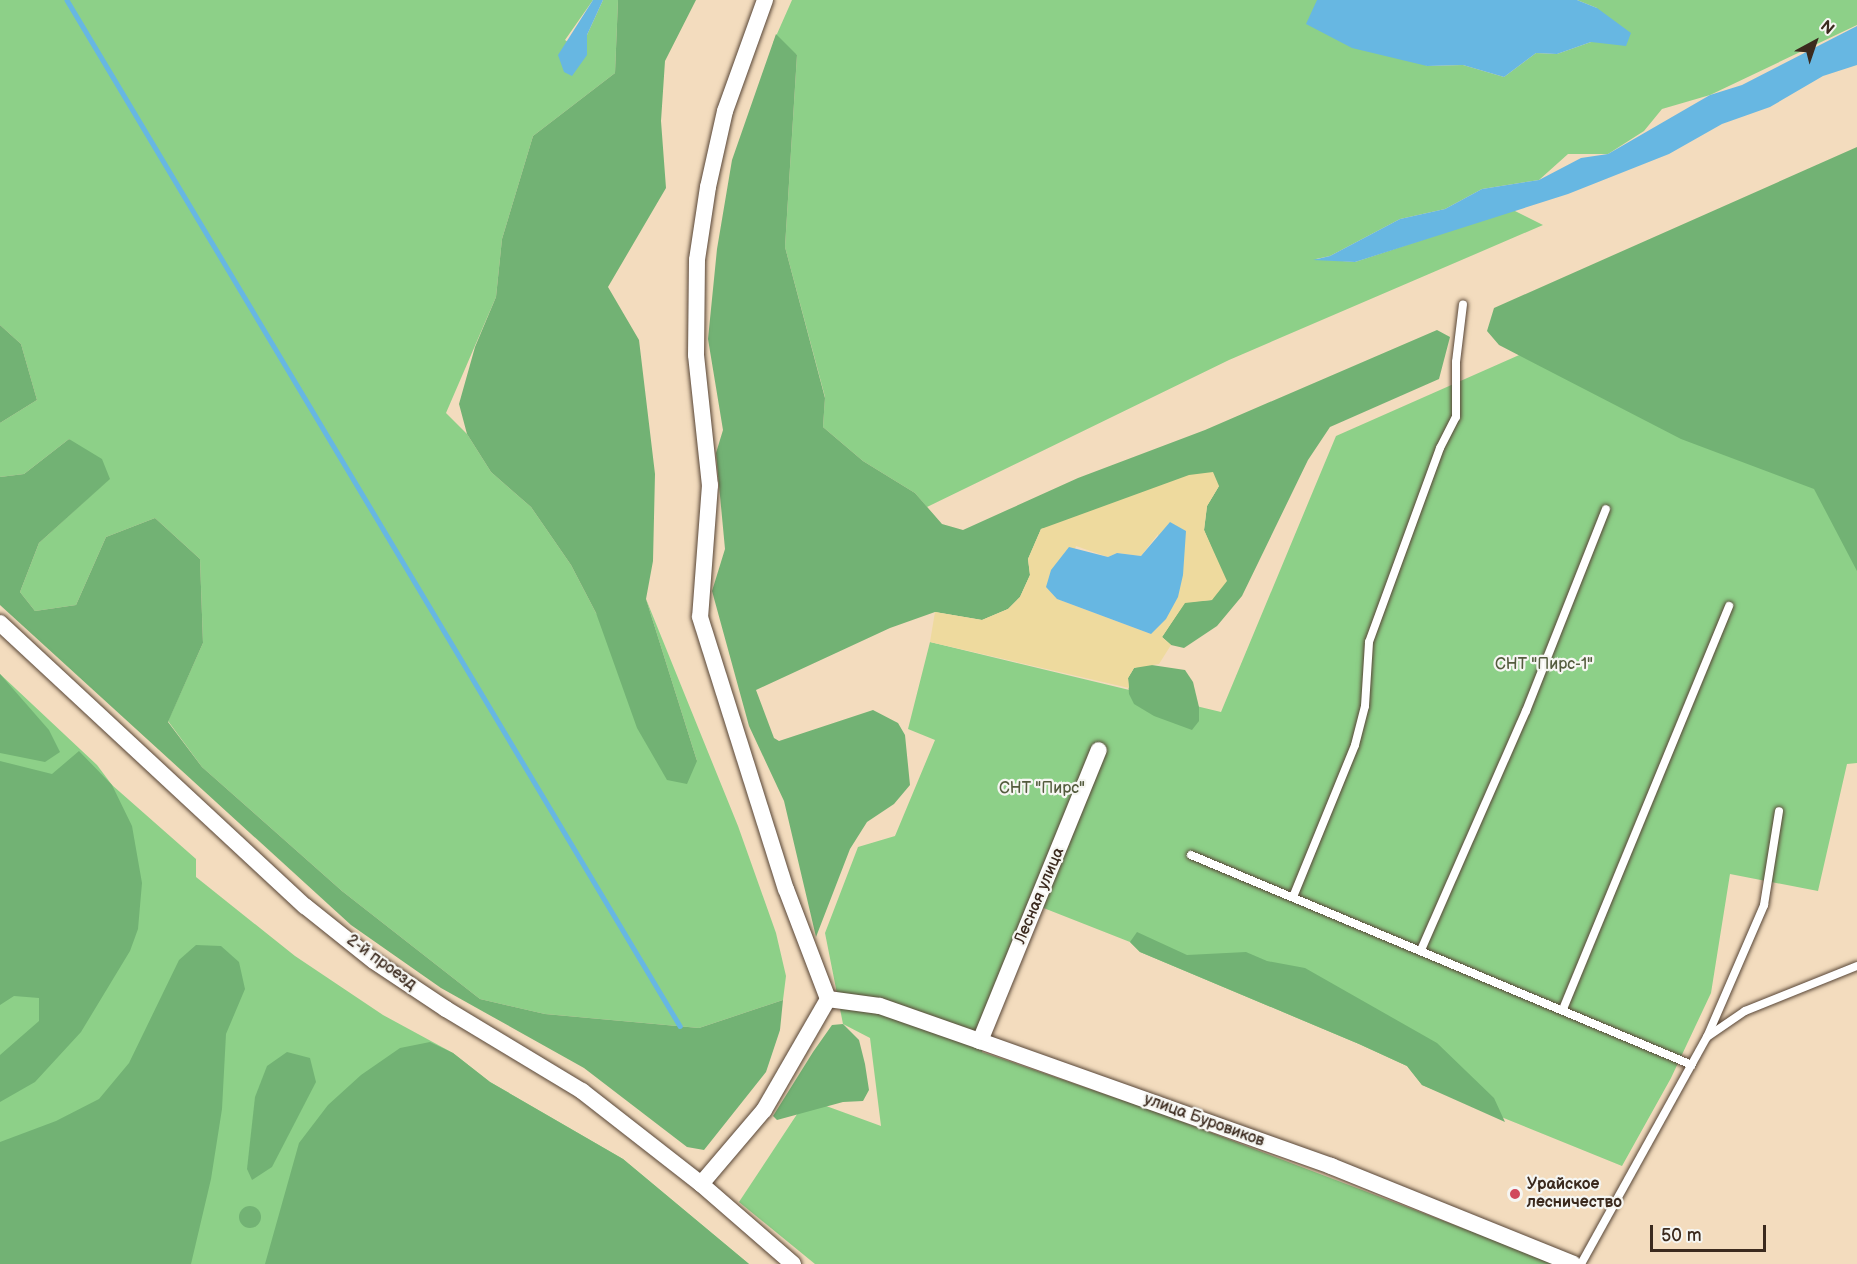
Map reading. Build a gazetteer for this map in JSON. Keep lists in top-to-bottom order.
{
  "streets": {
    "street": ["Лесная улица", "2-й проезд", "улица Буровиков"]
  },
  "crossings": [
    ["Лесная улица", "улица Буровиков"]
  ],
  "parks": ["СНТ \"Пирс-1\"", "СНТ \"Пирс\""],
  "places": ["Урайское лесничество"],
  "scale_bar": "50 m",
  "north": "top right"
}
